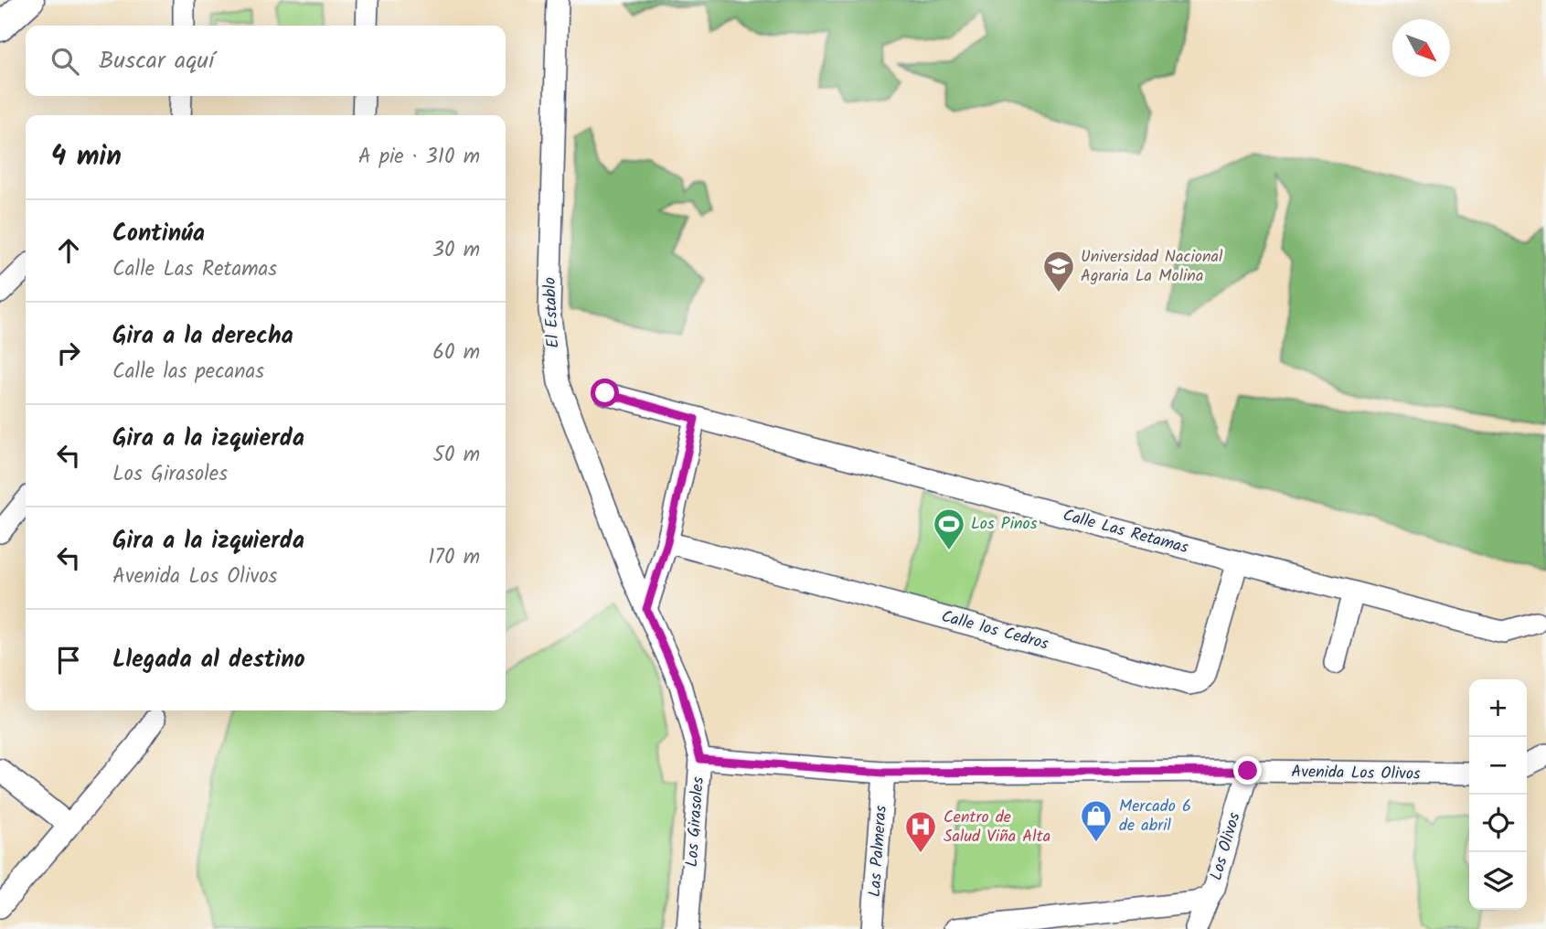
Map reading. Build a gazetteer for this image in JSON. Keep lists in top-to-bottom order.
{
  "streets": {
    "street": [
      "El Establo",
      "Calle Las Retamas",
      "Calle los Cedros",
      "Avenida Los Olivos",
      "Los Girasoles",
      "Los Olivos",
      "Las Palmeras"
    ]
  },
  "crossings": [
    ["El Establo", "Los Girasoles"],
    ["Calle Las Retamas", "Calle los Cedros"],
    ["Avenida Los Olivos", "Los Girasoles"],
    ["Avenida Los Olivos", "Los Olivos"],
    ["Avenida Los Olivos", "Las Palmeras"]
  ],
  "places": {
    "school or university": ["Universidad Nacional Agraria La Molina"],
    "sports": ["Los Pinos"],
    "shop": ["Mercado 6 de abril"],
    "hospital": ["Centro de Salud Viña Alta"]
  },
  "north": "bottom right",
  "page": {
    "search": "Buscar aquí",
    "heading": ["4 min", "A pie · 310 m"],
    "list": [
      ["Continúa", "Calle Las Retamas", "30 m"],
      ["Gira a la derecha", "Calle las pecanas", "60 m"],
      ["Gira a la izquierda", "Los Girasoles", "50 m"],
      ["Gira a la izquierda", "Avenida Los Olivos", "170 m"],
      "Llegada al destino"
    ],
    "map_buttons": ["+", "−"]
  }
}
